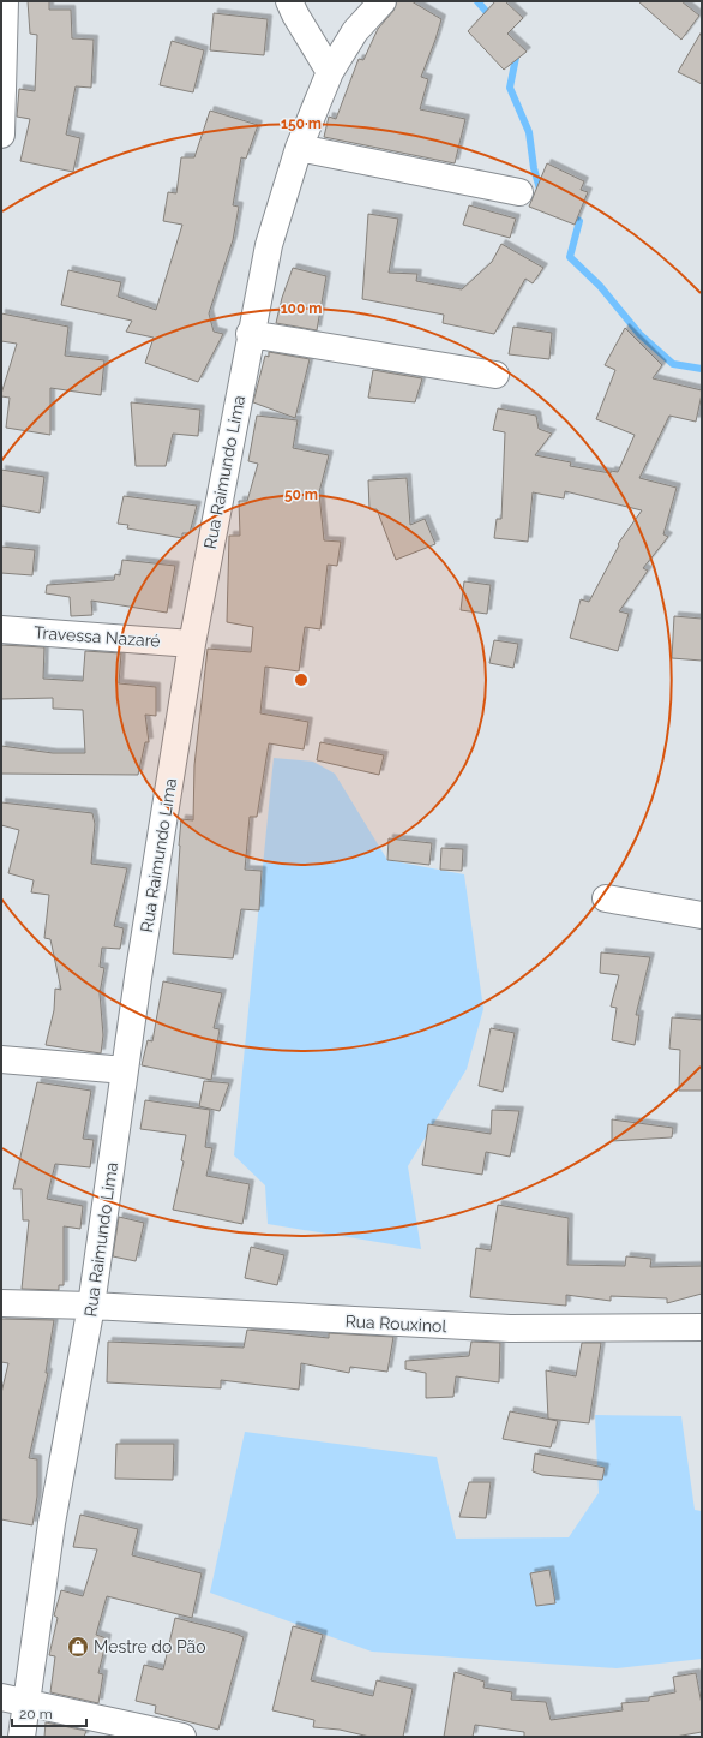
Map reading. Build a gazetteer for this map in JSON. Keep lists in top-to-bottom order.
{
  "streets": {
    "street": ["Rua Raimundo Lima", "Travessa Nazaré", "Rua Rouxinol"]
  },
  "crossings": [
    ["Rua Raimundo Lima", "Travessa Nazaré"],
    ["Rua Raimundo Lima", "Rua Rouxinol"]
  ],
  "places": {
    "shop": ["Mestre do Pão"]
  },
  "scale_bar": "20 m",
  "rings": ["150 m", "100 m", "50 m"]
}
